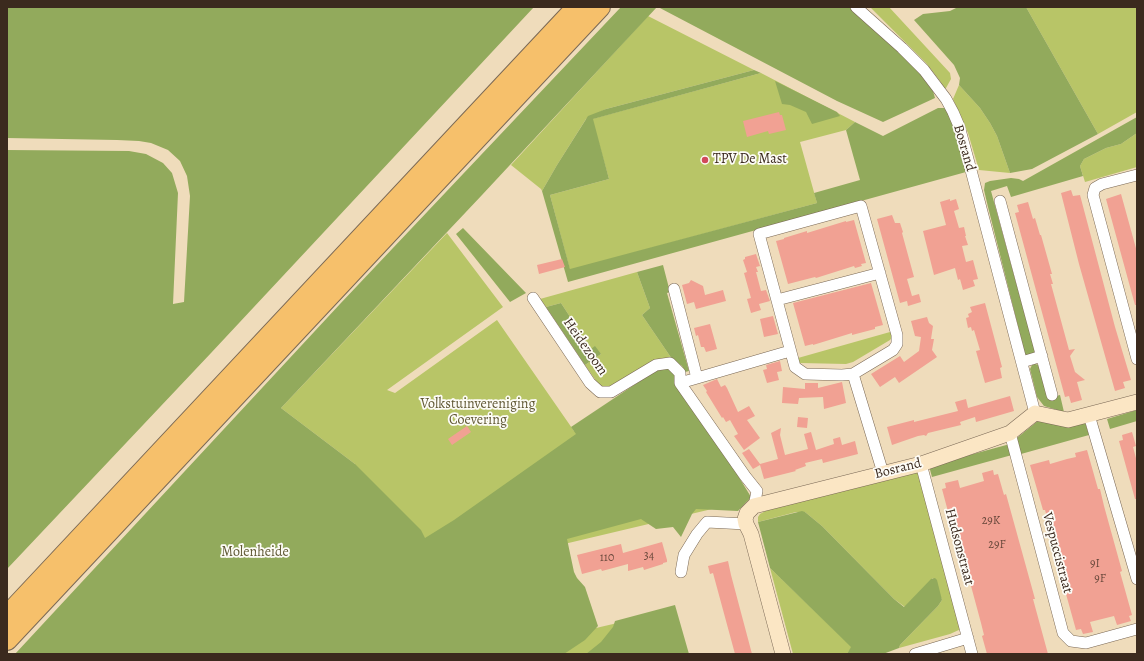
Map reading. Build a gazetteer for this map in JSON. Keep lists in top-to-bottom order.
{
  "streets": {
    "street": [
      "Bosrand",
      "Heidezoom",
      "Hudsonstraat",
      "Vespuccistraat"
    ]
  },
  "crossings": [
    ["Bosrand", "Hudsonstraat"],
    ["Bosrand", "Vespuccistraat"]
  ],
  "parks": ["Volkstuinvereniging Coevering", "Molenheide"],
  "places": ["TPV De Mast"],
  "house_numbers": [
    "29K",
    "29F",
    "34",
    "110",
    "9I",
    "9F"
  ]
}
